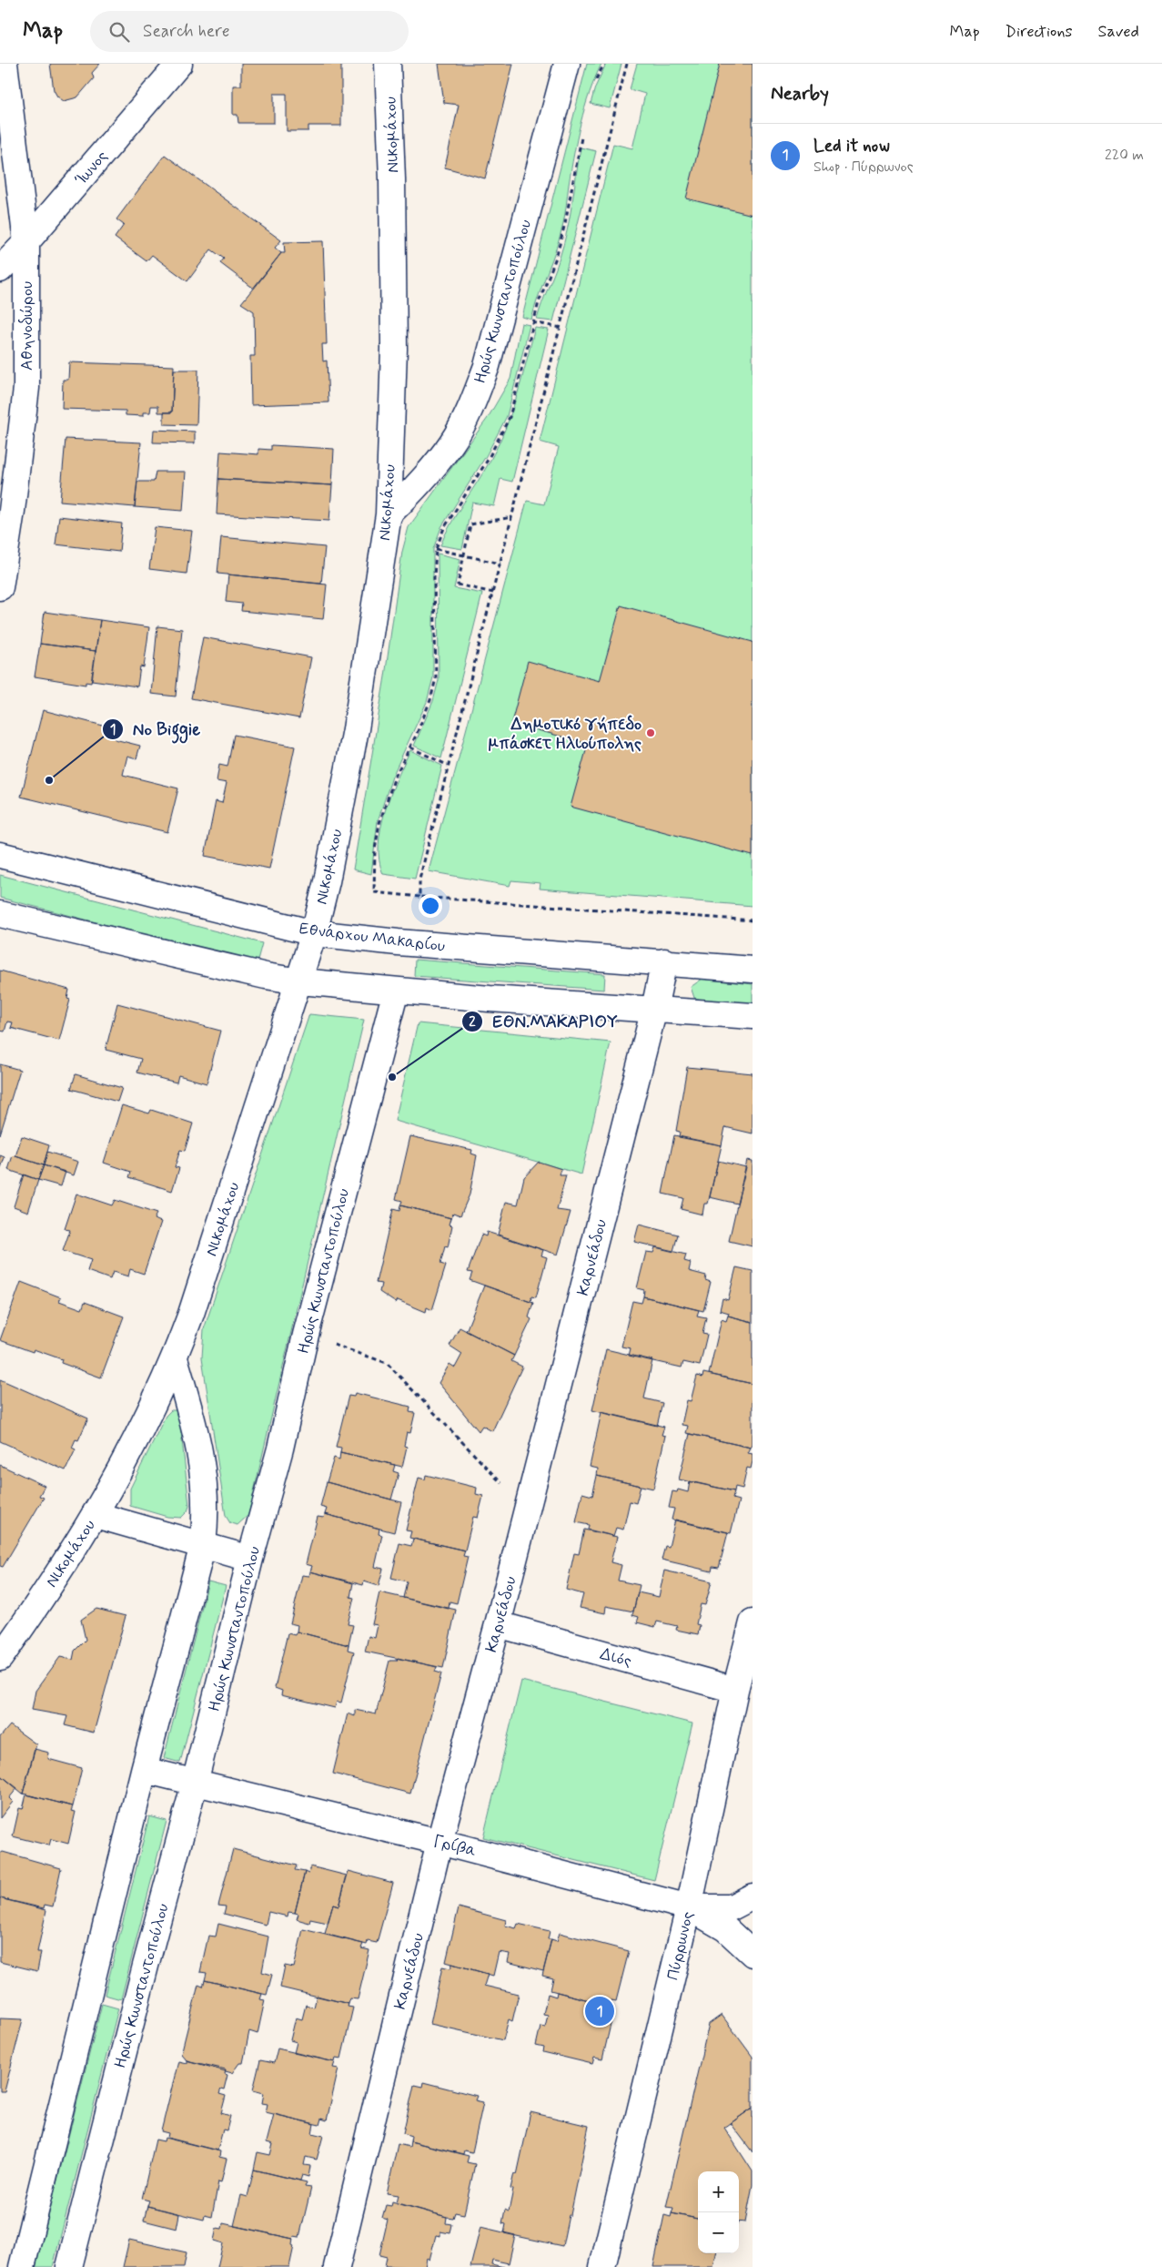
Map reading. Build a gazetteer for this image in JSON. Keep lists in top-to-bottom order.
{
  "streets": {
    "street": [
      "Νικομάχου",
      "Ίωνος",
      "Ηρώς Κωνσταντοπούλου",
      "Αθηνοδώρου",
      "Εθνάρχου Μακαρίου",
      "Καρνεάδου",
      "Διός",
      "Γρίβα",
      "Πύρρωνος"
    ]
  },
  "crossings": [
    ["Νικομάχου", "Ηρώς Κωνσταντοπούλου"],
    ["Νικομάχου", "Εθνάρχου Μακαρίου"],
    ["Ίωνος", "Αθηνοδώρου"],
    ["Ηρώς Κωνσταντοπούλου", "Γρίβα"],
    ["Εθνάρχου Μακαρίου", "Καρνεάδου"],
    ["Καρνεάδου", "Διός"],
    ["Καρνεάδου", "Γρίβα"],
    ["Διός", "Πύρρωνος"],
    ["Γρίβα", "Πύρρωνος"]
  ],
  "places": ["Δημοτικό γήπεδο μπάσκετ Ηλιούπολης", "Νο Biggie", "ΕΘΝ.ΜΑΚΑΡΙΟΥ"],
  "page": {
    "header": "Map",
    "search": "Search here",
    "nav": ["Map", "Directions", "Saved"],
    "heading": "Nearby",
    "list": [
      {
        "mark": "1",
        "name": "Led it now",
        "note": "Shop · Πύρρωνος",
        "value": "220 m"
      }
    ],
    "pins": "1",
    "map_buttons": ["+", "−"]
  }
}
